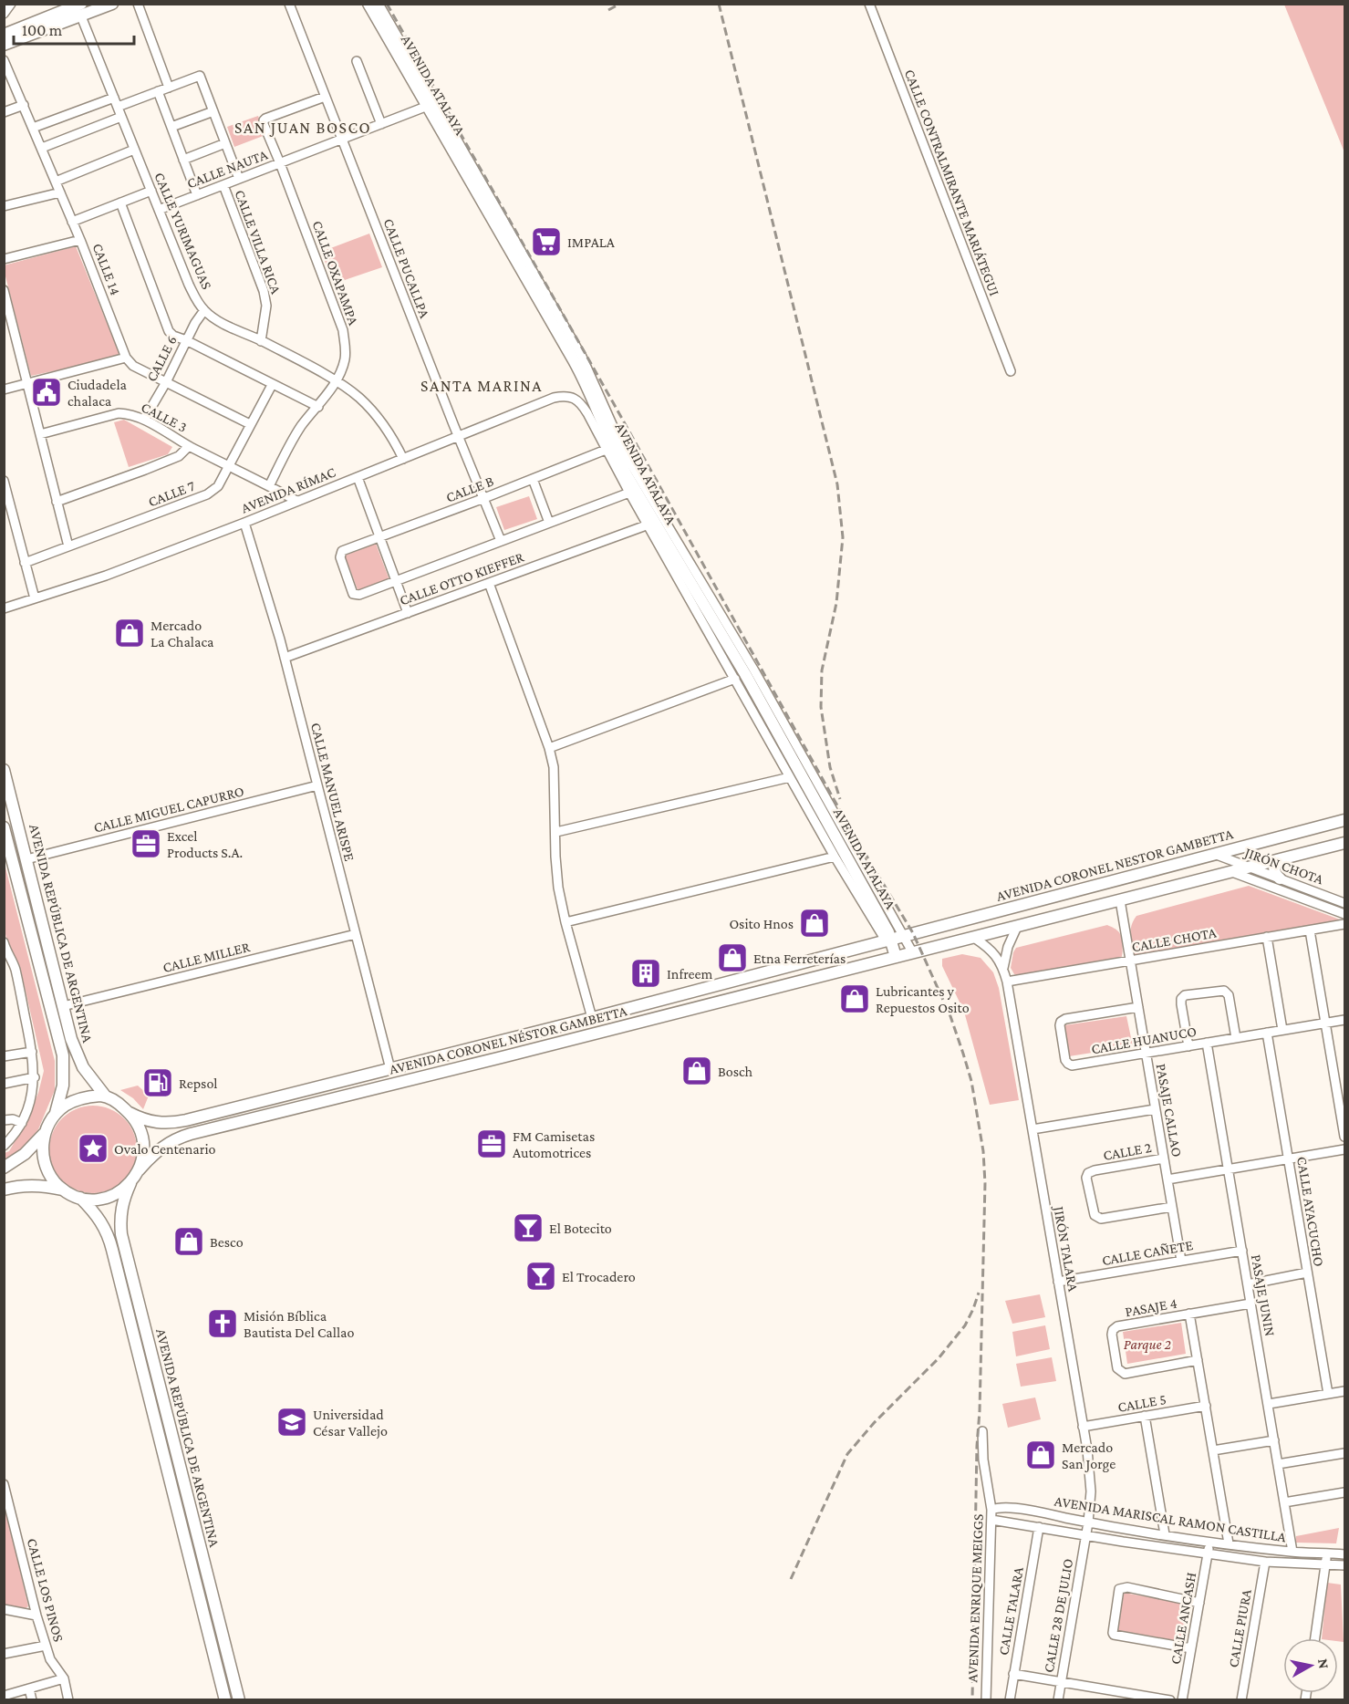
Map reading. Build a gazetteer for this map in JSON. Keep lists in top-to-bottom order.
{
  "streets": {
    "main road": [
      "AVENIDA ATALAYA",
      "AVENIDA CORONEL NESTOR GAMBETTA",
      "AVENIDA REPÚBLICA DE ARGENTINA",
      "AVENIDA CORONEL NÉSTOR GAMBETTA"
    ],
    "street": [
      "CALLE NAUTA",
      "CALLE CONTRALMIRANTE MARIÁTEGUI",
      "CALLE YURIMAGUAS",
      "CALLE VILLA RICA",
      "CALLE PUCALLPA",
      "CALLE 14",
      "CALLE OXAPAMPA",
      "CALLE 6",
      "CALLE 3",
      "CALLE B",
      "AVENIDA RÍMAC",
      "CALLE 7",
      "CALLE OTTO KIEFFER",
      "CALLE MANUEL ARISPE",
      "CALLE MIGUEL CAPURRO",
      "JIRÓN CHOTA",
      "CALLE CHOTA",
      "CALLE MILLER",
      "CALLE HUANUCO",
      "PASAJE CALLAO",
      "CALLE 2",
      "CALLE AYACUCHO",
      "JIRÓN TALARA",
      "CALLE CAÑETE",
      "PASAJE JUNIN",
      "PASAJE 4",
      "CALLE 5",
      "AVENIDA MARISCAL RAMON CASTILLA",
      "CALLE LOS PINOS",
      "AVENIDA ENRIQUE MEIGGS",
      "CALLE TALARA",
      "CALLE 28 DE JULIO",
      "CALLE ANCASH",
      "CALLE PIURA"
    ]
  },
  "crossings": [
    ["AVENIDA ATALAYA", "CALLE NAUTA"],
    ["AVENIDA ATALAYA", "CALLE B"],
    ["AVENIDA ATALAYA", "AVENIDA RÍMAC"],
    ["AVENIDA ATALAYA", "CALLE OTTO KIEFFER"],
    ["AVENIDA ATALAYA", "AVENIDA CORONEL NESTOR GAMBETTA"],
    ["AVENIDA ATALAYA", "AVENIDA CORONEL NÉSTOR GAMBETTA"],
    ["CALLE NAUTA", "CALLE YURIMAGUAS"],
    ["CALLE NAUTA", "CALLE VILLA RICA"],
    ["CALLE NAUTA", "CALLE PUCALLPA"],
    ["CALLE NAUTA", "CALLE OXAPAMPA"],
    ["CALLE YURIMAGUAS", "CALLE VILLA RICA"],
    ["CALLE YURIMAGUAS", "CALLE OXAPAMPA"],
    ["CALLE YURIMAGUAS", "CALLE 6"],
    ["CALLE YURIMAGUAS", "AVENIDA RÍMAC"],
    ["CALLE PUCALLPA", "CALLE OXAPAMPA"],
    ["CALLE PUCALLPA", "CALLE B"],
    ["CALLE PUCALLPA", "AVENIDA RÍMAC"],
    ["CALLE OXAPAMPA", "CALLE 3"],
    ["CALLE 6", "CALLE 3"],
    ["CALLE 3", "CALLE 7"],
    ["AVENIDA RÍMAC", "CALLE MANUEL ARISPE"],
    ["CALLE OTTO KIEFFER", "CALLE MANUEL ARISPE"],
    ["CALLE MANUEL ARISPE", "CALLE MIGUEL CAPURRO"],
    ["CALLE MANUEL ARISPE", "CALLE MILLER"],
    ["CALLE MANUEL ARISPE", "AVENIDA CORONEL NÉSTOR GAMBETTA"],
    ["CALLE MIGUEL CAPURRO", "AVENIDA REPÚBLICA DE ARGENTINA"],
    ["AVENIDA CORONEL NESTOR GAMBETTA", "JIRÓN CHOTA"],
    ["AVENIDA CORONEL NESTOR GAMBETTA", "AVENIDA CORONEL NÉSTOR GAMBETTA"],
    ["AVENIDA REPÚBLICA DE ARGENTINA", "CALLE MILLER"],
    ["AVENIDA REPÚBLICA DE ARGENTINA", "AVENIDA CORONEL NÉSTOR GAMBETTA"],
    ["CALLE CHOTA", "PASAJE CALLAO"],
    ["CALLE CHOTA", "JIRÓN TALARA"],
    ["CALLE HUANUCO", "PASAJE CALLAO"],
    ["CALLE HUANUCO", "CALLE AYACUCHO"],
    ["CALLE HUANUCO", "PASAJE JUNIN"],
    ["PASAJE CALLAO", "CALLE 2"],
    ["PASAJE CALLAO", "CALLE CAÑETE"],
    ["JIRÓN TALARA", "CALLE CAÑETE"],
    ["JIRÓN TALARA", "CALLE 5"],
    ["JIRÓN TALARA", "AVENIDA MARISCAL RAMON CASTILLA"],
    ["JIRÓN TALARA", "CALLE 28 DE JULIO"],
    ["CALLE CAÑETE", "PASAJE JUNIN"],
    ["PASAJE JUNIN", "PASAJE 4"],
    ["PASAJE JUNIN", "AVENIDA MARISCAL RAMON CASTILLA"],
    ["AVENIDA MARISCAL RAMON CASTILLA", "AVENIDA ENRIQUE MEIGGS"],
    ["AVENIDA MARISCAL RAMON CASTILLA", "CALLE TALARA"],
    ["AVENIDA MARISCAL RAMON CASTILLA", "CALLE 28 DE JULIO"],
    ["AVENIDA MARISCAL RAMON CASTILLA", "CALLE ANCASH"],
    ["AVENIDA MARISCAL RAMON CASTILLA", "CALLE PIURA"]
  ],
  "districts": ["SAN JUAN BOSCO", "SANTA MARINA"],
  "parks": ["Parque 2"],
  "places": {
    "supermarket": ["IMPALA"],
    "public building": ["Ciudadela chalaca"],
    "shop": [
      "Mercado La Chalaca",
      "Osito Hnos",
      "Etna Ferreterías",
      "Lubricantes y Repuestos Osito",
      "Bosch",
      "Besco",
      "Mercado San Jorge"
    ],
    "office": ["Excel Products S.A.", "FM Camisetas Automotrices"],
    "building": ["Infreem"],
    "fuel station": ["Repsol"],
    "place": ["Ovalo Centenario"],
    "bar": ["El Botecito", "El Trocadero"],
    "church": ["Misión Bíblica Bautista Del Callao"],
    "school or university": ["Universidad César Vallejo"]
  },
  "scale_bar": "100 m",
  "north": "right"
}
